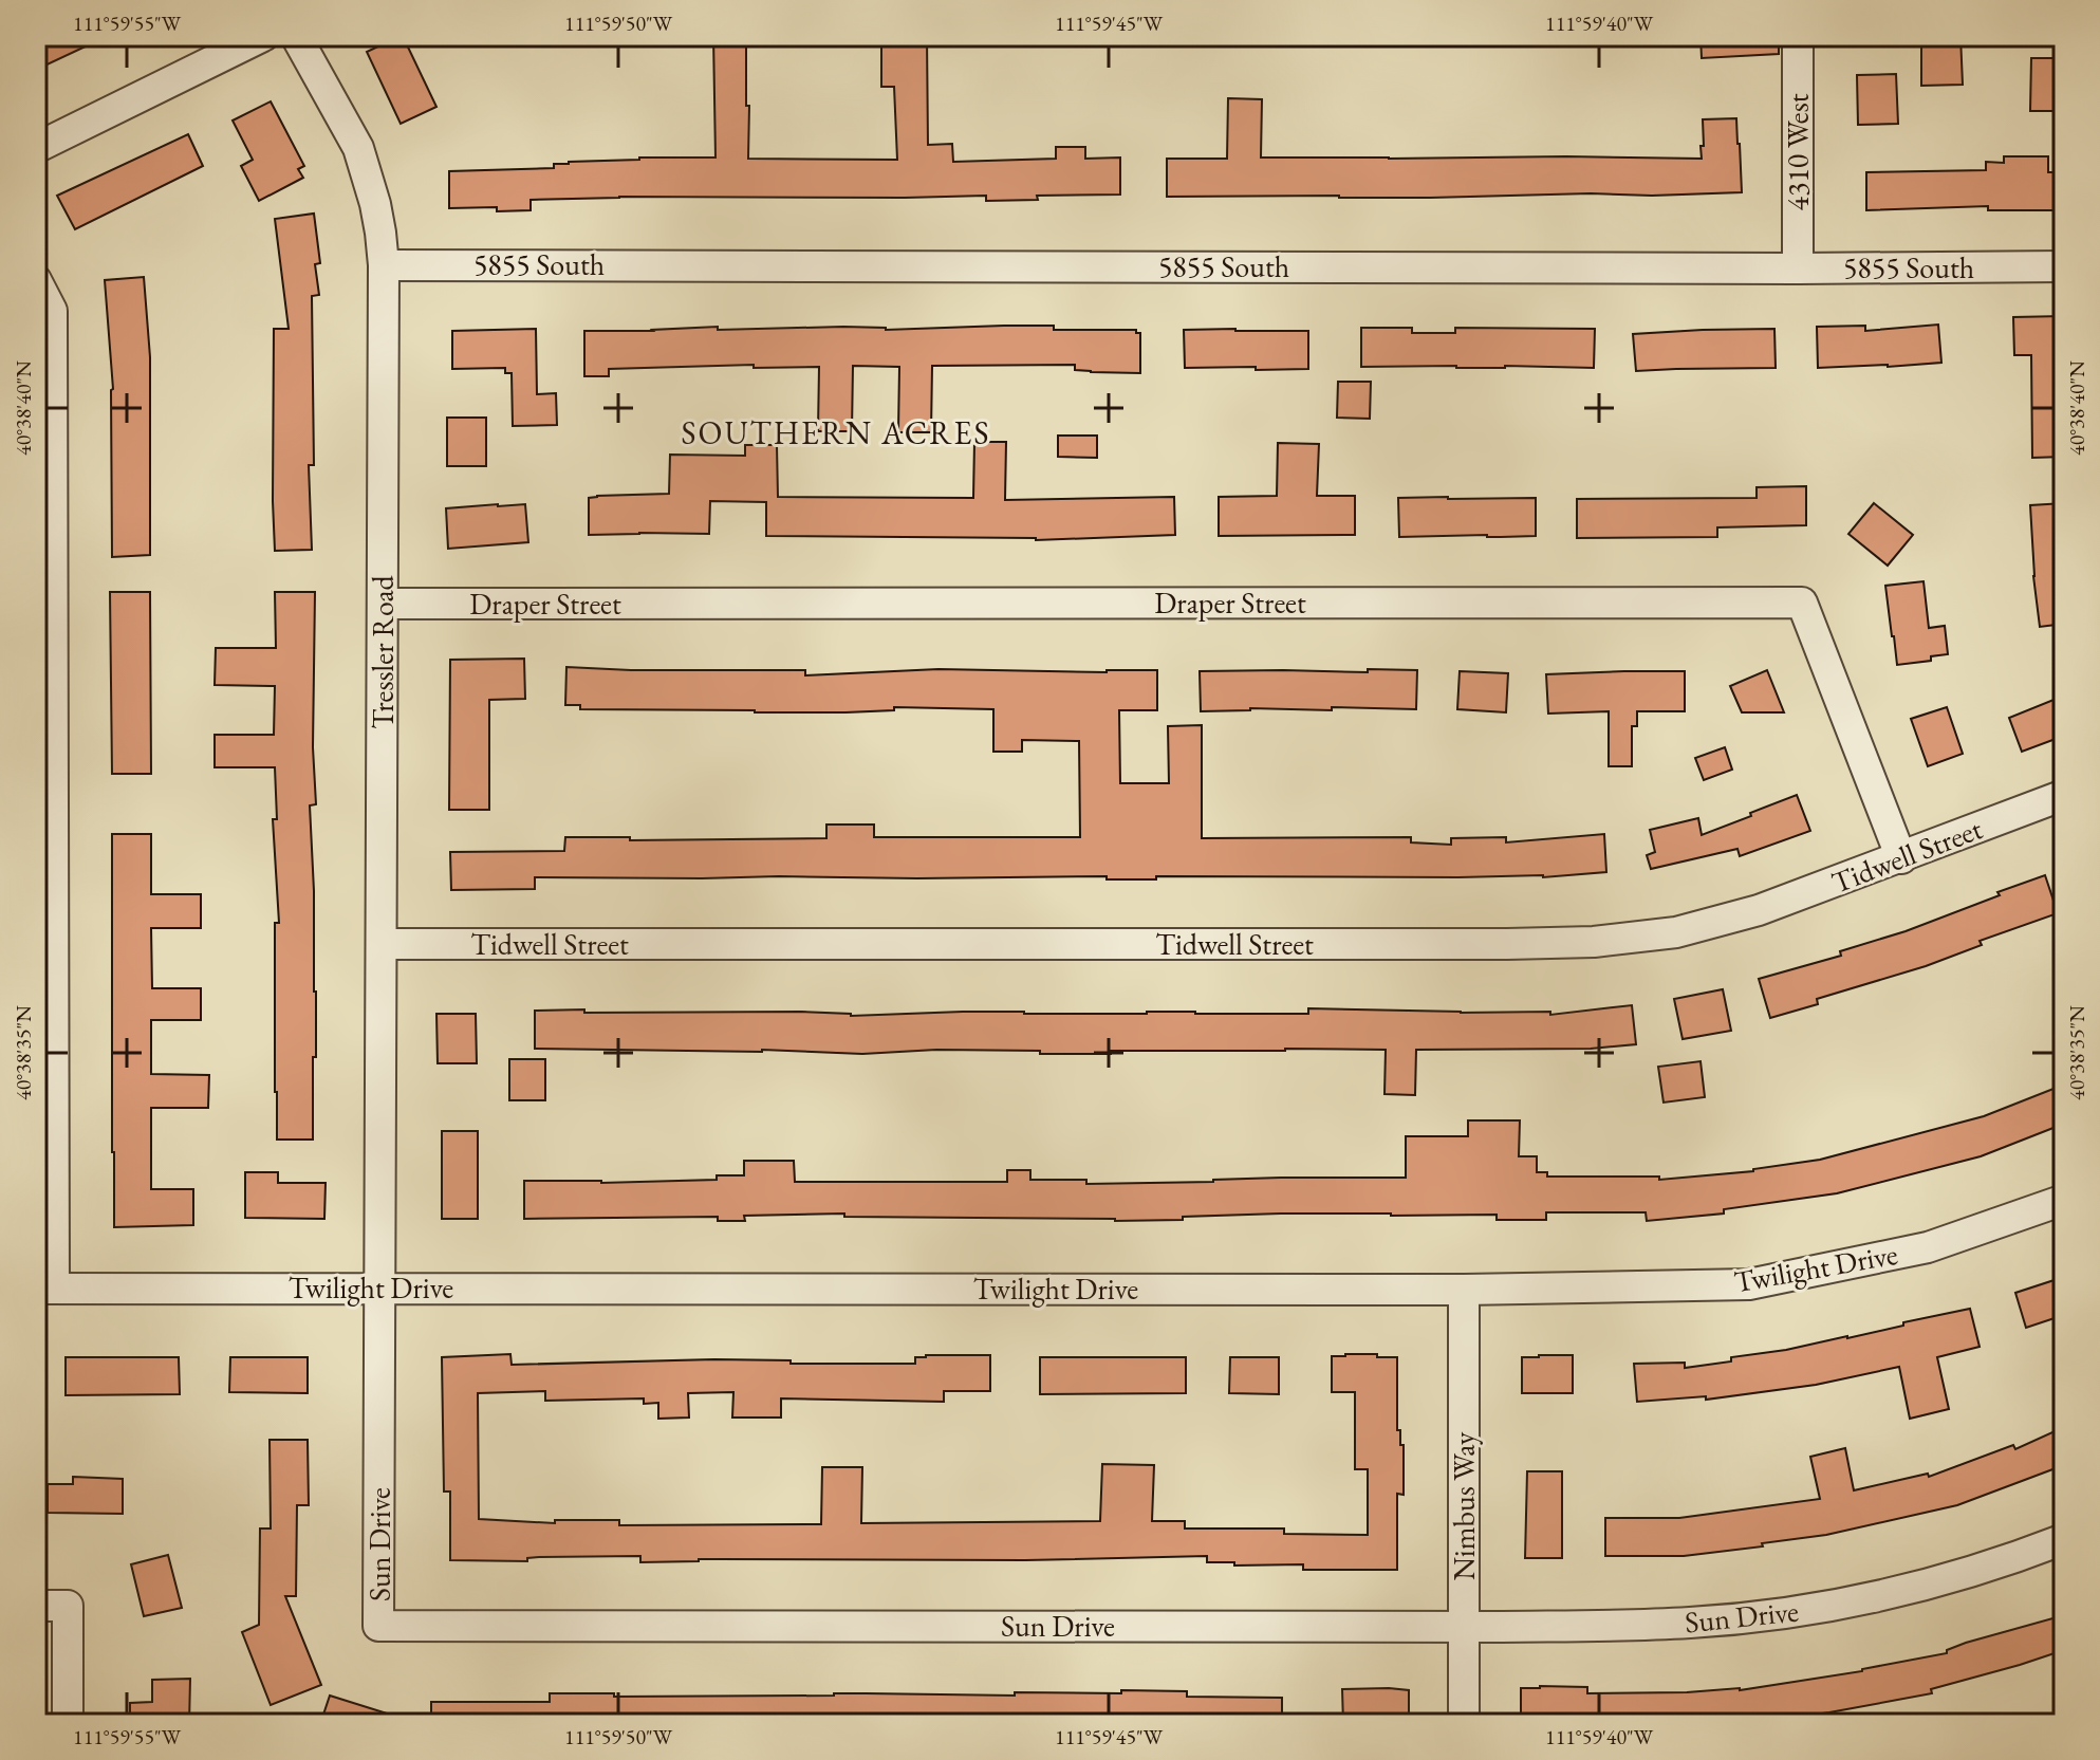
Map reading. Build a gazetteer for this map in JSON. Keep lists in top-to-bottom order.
{
  "streets": {
    "street": [
      "4310 West",
      "5855 South",
      "Draper Street",
      "Tressler Road",
      "Tidwell Street",
      "Twilight Drive",
      "Nimbus Way",
      "Sun Drive"
    ]
  },
  "crossings": [
    ["4310 West", "5855 South"],
    ["5855 South", "Tressler Road"],
    ["Draper Street", "Tressler Road"],
    ["Draper Street", "Tidwell Street"],
    ["Tressler Road", "Tidwell Street"],
    ["Tressler Road", "Twilight Drive"],
    ["Tressler Road", "Sun Drive"],
    ["Twilight Drive", "Nimbus Way"],
    ["Twilight Drive", "Sun Drive"],
    ["Nimbus Way", "Sun Drive"]
  ],
  "districts": ["SOUTHERN ACRES"],
  "coordinates": [
    "111°59'55\"W",
    "111°59'50\"W",
    "111°59'45\"W",
    "111°59'40\"W",
    "40°38'40\"N",
    "40°38'35\"N"
  ]
}
